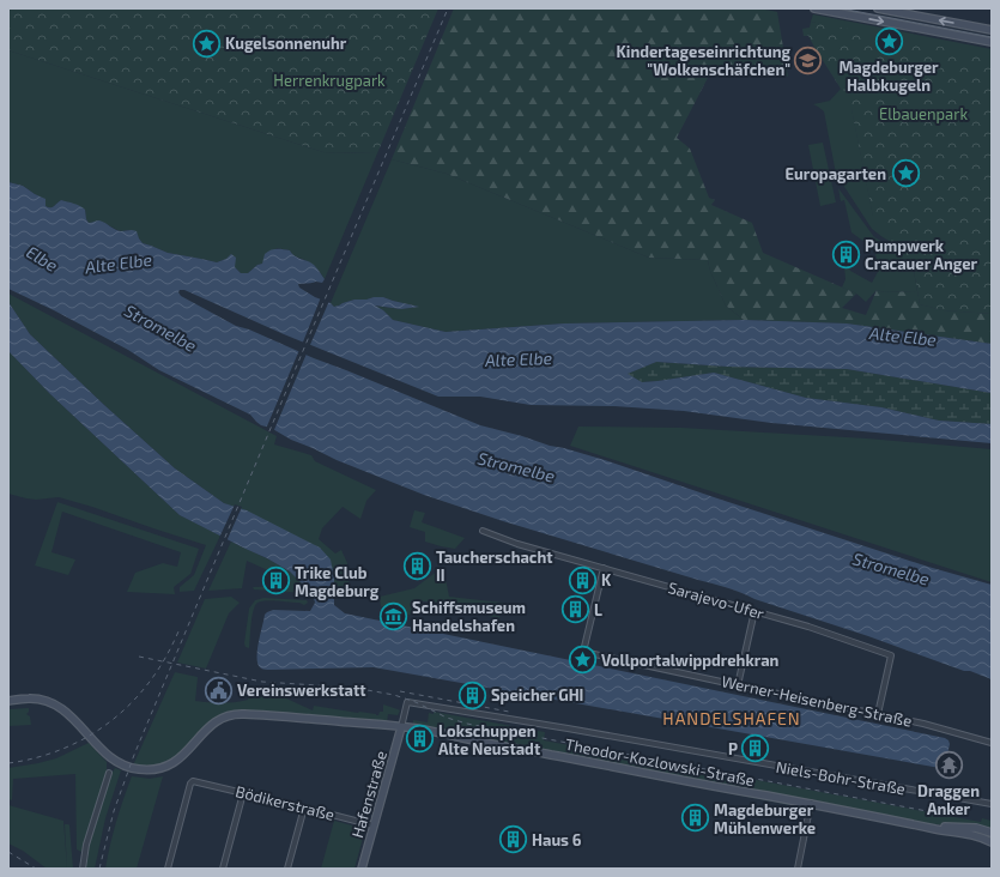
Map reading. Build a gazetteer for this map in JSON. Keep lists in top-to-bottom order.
{
  "streets": {
    "main road": ["Theodor-Kozlowski-Straße", "Hafenstraße"],
    "street": [
      "Sarajevo-Ufer",
      "Werner-Heisenberg-Straße",
      "Niels-Bohr-Straße",
      "Bödikerstraße"
    ]
  },
  "crossings": [
    ["Sarajevo-Ufer", "Werner-Heisenberg-Straße"],
    ["Theodor-Kozlowski-Straße", "Niels-Bohr-Straße"],
    ["Theodor-Kozlowski-Straße", "Hafenstraße"],
    ["Niels-Bohr-Straße", "Hafenstraße"],
    ["Hafenstraße", "Bödikerstraße"]
  ],
  "districts": ["HANDELSHAFEN"],
  "water": ["Elbe", "Alte Elbe", "Stromelbe"],
  "parks": ["Herrenkrugpark", "Elbauenpark"],
  "places": {
    "place": [
      "Magdeburger Halbkugeln",
      "Kugelsonnenuhr",
      "Europagarten",
      "Vollportalwippdrehkran"
    ],
    "school or university": ["Kindertageseinrichtung \"Wolkenschäfchen\""],
    "building": [
      "Pumpwerk Cracauer Anger",
      "Taucherschacht II",
      "K",
      "Trike Club Magdeburg",
      "L",
      "Speicher GHI",
      "Lokschuppen Alte Neustadt",
      "P",
      "Magdeburger Mühlenwerke",
      "Haus 6"
    ],
    "museum": ["Schiffsmuseum Handelshafen"],
    "public building": ["Vereinswerkstatt"],
    "temple": ["Draggen Anker"]
  }
}
